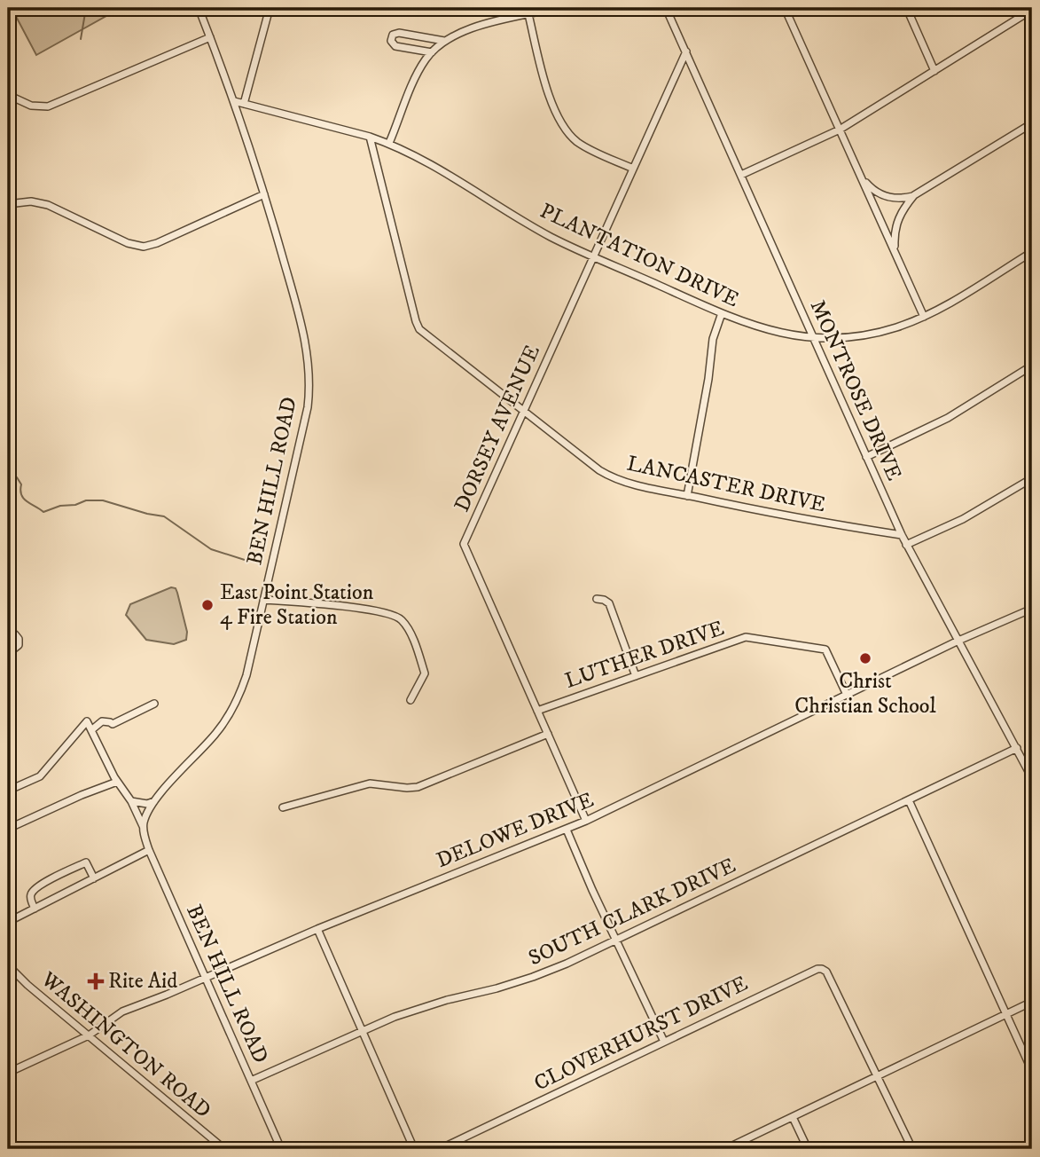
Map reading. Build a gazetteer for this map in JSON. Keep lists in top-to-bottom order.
{
  "streets": {
    "street": [
      "PLANTATION DRIVE",
      "MONTROSE DRIVE",
      "DORSEY AVENUE",
      "BEN HILL ROAD",
      "LANCASTER DRIVE",
      "LUTHER DRIVE",
      "DELOWE DRIVE",
      "SOUTH CLARK DRIVE",
      "CLOVERHURST DRIVE",
      "WASHINGTON ROAD"
    ]
  },
  "crossings": [
    ["PLANTATION DRIVE", "MONTROSE DRIVE"],
    ["PLANTATION DRIVE", "DORSEY AVENUE"],
    ["PLANTATION DRIVE", "BEN HILL ROAD"],
    ["PLANTATION DRIVE", "LANCASTER DRIVE"],
    ["MONTROSE DRIVE", "DORSEY AVENUE"],
    ["MONTROSE DRIVE", "LANCASTER DRIVE"],
    ["MONTROSE DRIVE", "DELOWE DRIVE"],
    ["MONTROSE DRIVE", "SOUTH CLARK DRIVE"],
    ["DORSEY AVENUE", "LANCASTER DRIVE"],
    ["DORSEY AVENUE", "LUTHER DRIVE"],
    ["DORSEY AVENUE", "DELOWE DRIVE"],
    ["BEN HILL ROAD", "DELOWE DRIVE"],
    ["BEN HILL ROAD", "SOUTH CLARK DRIVE"],
    ["LUTHER DRIVE", "DELOWE DRIVE"],
    ["DELOWE DRIVE", "WASHINGTON ROAD"]
  ],
  "places": {
    "other": ["East Point Station 4 Fire Station", "Christ Christian School"],
    "health": ["Rite Aid"]
  }
}
